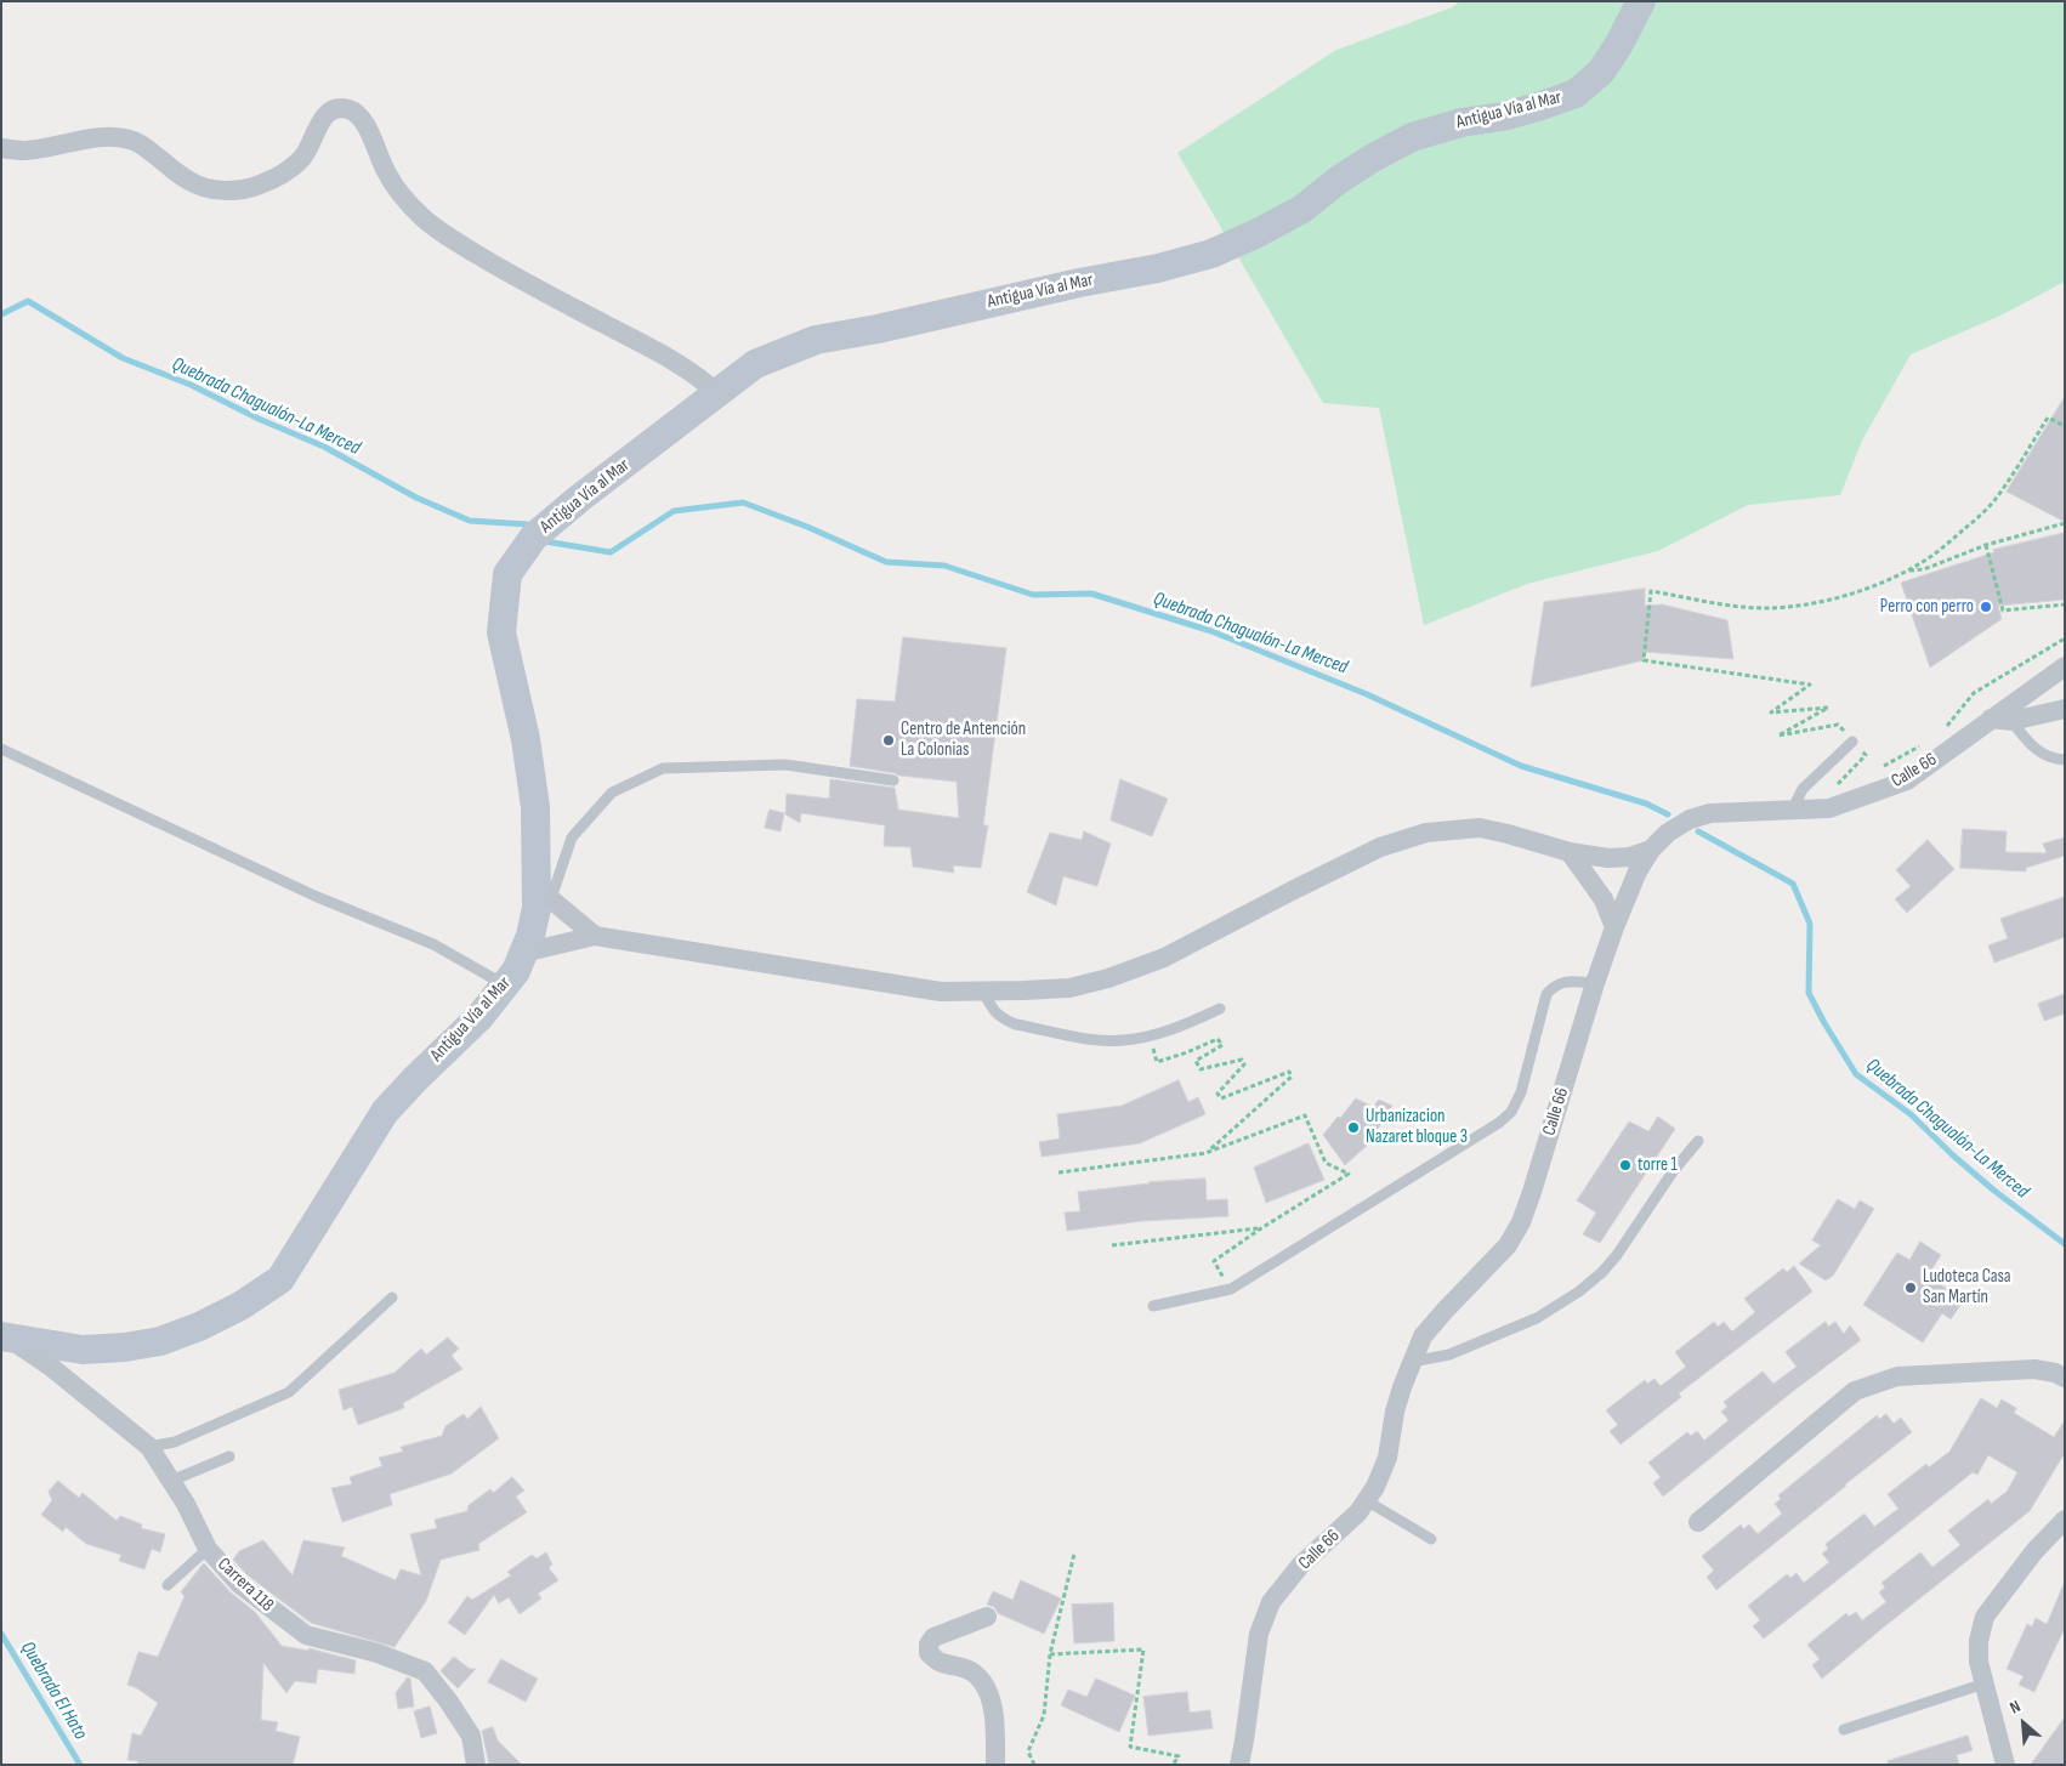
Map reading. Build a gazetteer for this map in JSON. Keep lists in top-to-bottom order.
{
  "streets": {
    "main road": ["Antigua Vía al Mar"],
    "street": ["Calle 66", "Carrera 118"]
  },
  "crossings": [
    ["Antigua Vía al Mar", "Carrera 118"]
  ],
  "water": ["Quebrada Chagualón-La Merced", "Quebrada El Hato"],
  "places": [
    "Perro con perro",
    "Centro de Antención La Colonias",
    "Urbanizacion Nazaret bloque 3",
    "torre 1",
    "Ludoteca Casa San Martín"
  ],
  "north": "top left"
}
